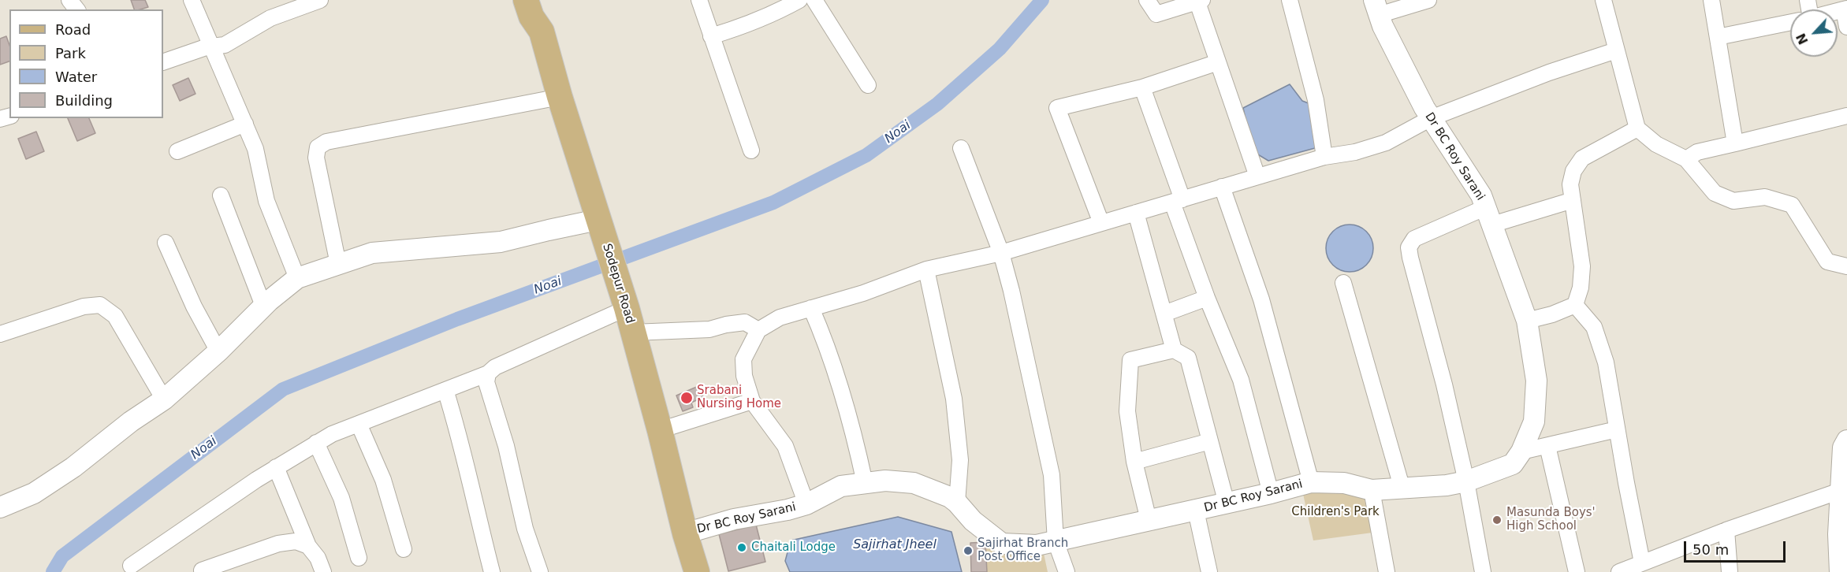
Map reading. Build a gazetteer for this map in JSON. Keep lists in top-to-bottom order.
{
  "streets": {
    "main road": ["Sodepur Road"],
    "street": ["Dr BC Roy Sarani"]
  },
  "crossings": [
    ["Dr BC Roy Sarani", "Sodepur Road"]
  ],
  "water": ["Noai", "Sajirhat Jheel"],
  "parks": ["Children's Park"],
  "places": [
    "Srabani Nursing Home",
    "Masunda Boys' High School",
    "Chaitali Lodge",
    "Sajirhat Branch Post Office"
  ],
  "legend": [
    "Road",
    "Park",
    "Water",
    "Building"
  ],
  "scale_bar": "50 m",
  "north": "bottom left"
}
